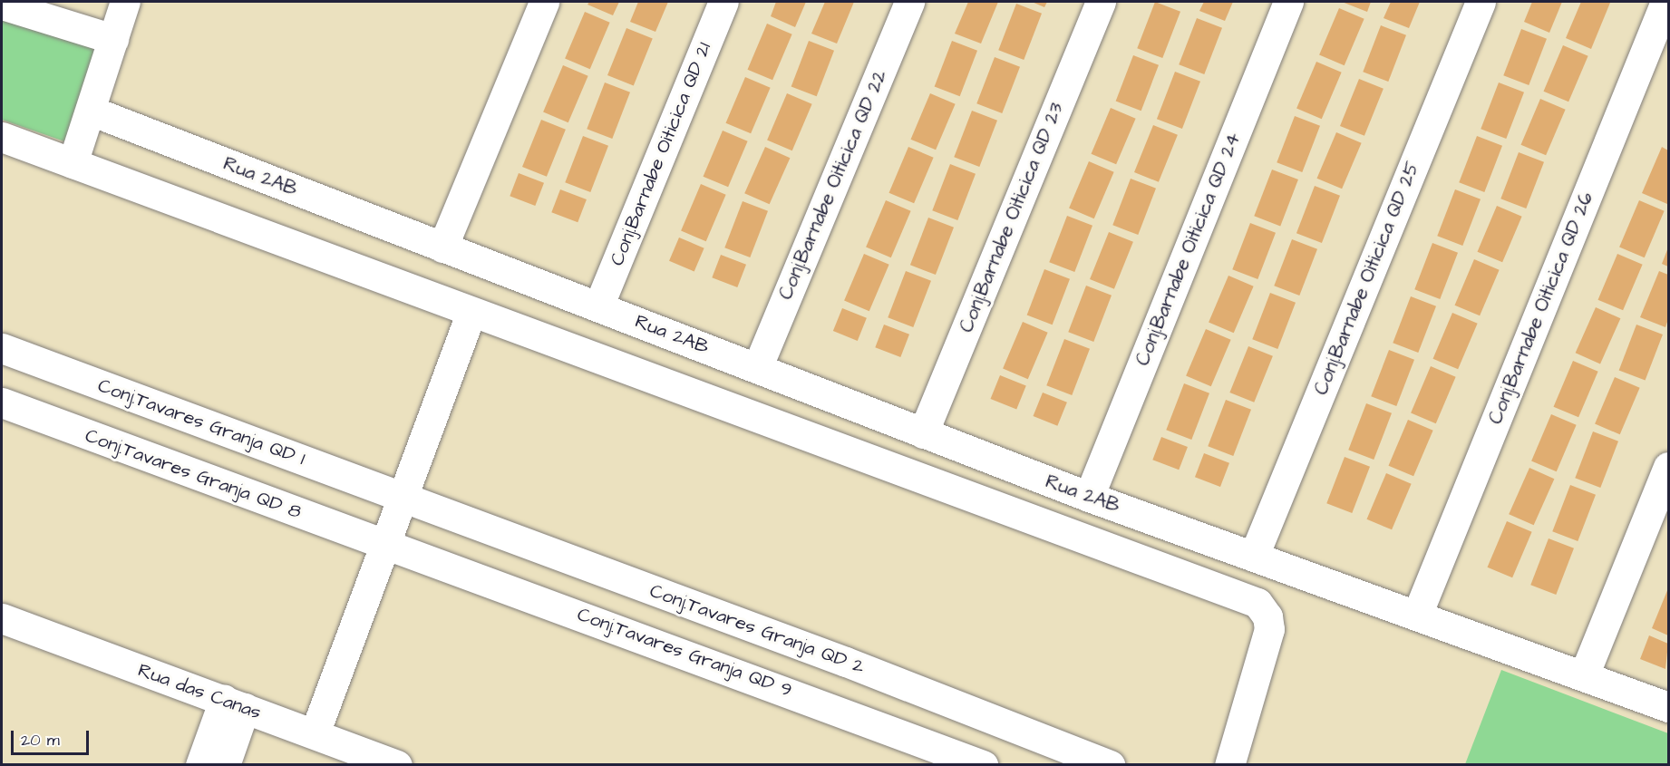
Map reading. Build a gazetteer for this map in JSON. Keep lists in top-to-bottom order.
{
  "streets": {
    "street": [
      "Conj.Barnabe Oiticica QD 21",
      "Rua 2AB",
      "Conj.Barnabe Oiticica QD 22",
      "Conj.Barnabe Oiticica QD 23",
      "Conj.Barnabe Oiticica QD 24",
      "Conj.Barnabe Oiticica QD 25",
      "Conj.Barnabe Oiticica QD 26",
      "Conj.Tavares Granja QD 1",
      "Conj.Tavares Granja QD 8",
      "Conj.Tavares Granja QD 2",
      "Conj.Tavares Granja QD 9",
      "Rua das Canas"
    ]
  },
  "crossings": [
    ["Conj.Barnabe Oiticica QD 21", "Rua 2AB"],
    ["Rua 2AB", "Conj.Barnabe Oiticica QD 22"],
    ["Rua 2AB", "Conj.Barnabe Oiticica QD 23"],
    ["Rua 2AB", "Conj.Barnabe Oiticica QD 24"],
    ["Rua 2AB", "Conj.Barnabe Oiticica QD 25"],
    ["Rua 2AB", "Conj.Barnabe Oiticica QD 26"],
    ["Conj.Tavares Granja QD 1", "Conj.Tavares Granja QD 2"],
    ["Conj.Tavares Granja QD 8", "Conj.Tavares Granja QD 9"]
  ],
  "scale_bar": "20 m"
}
